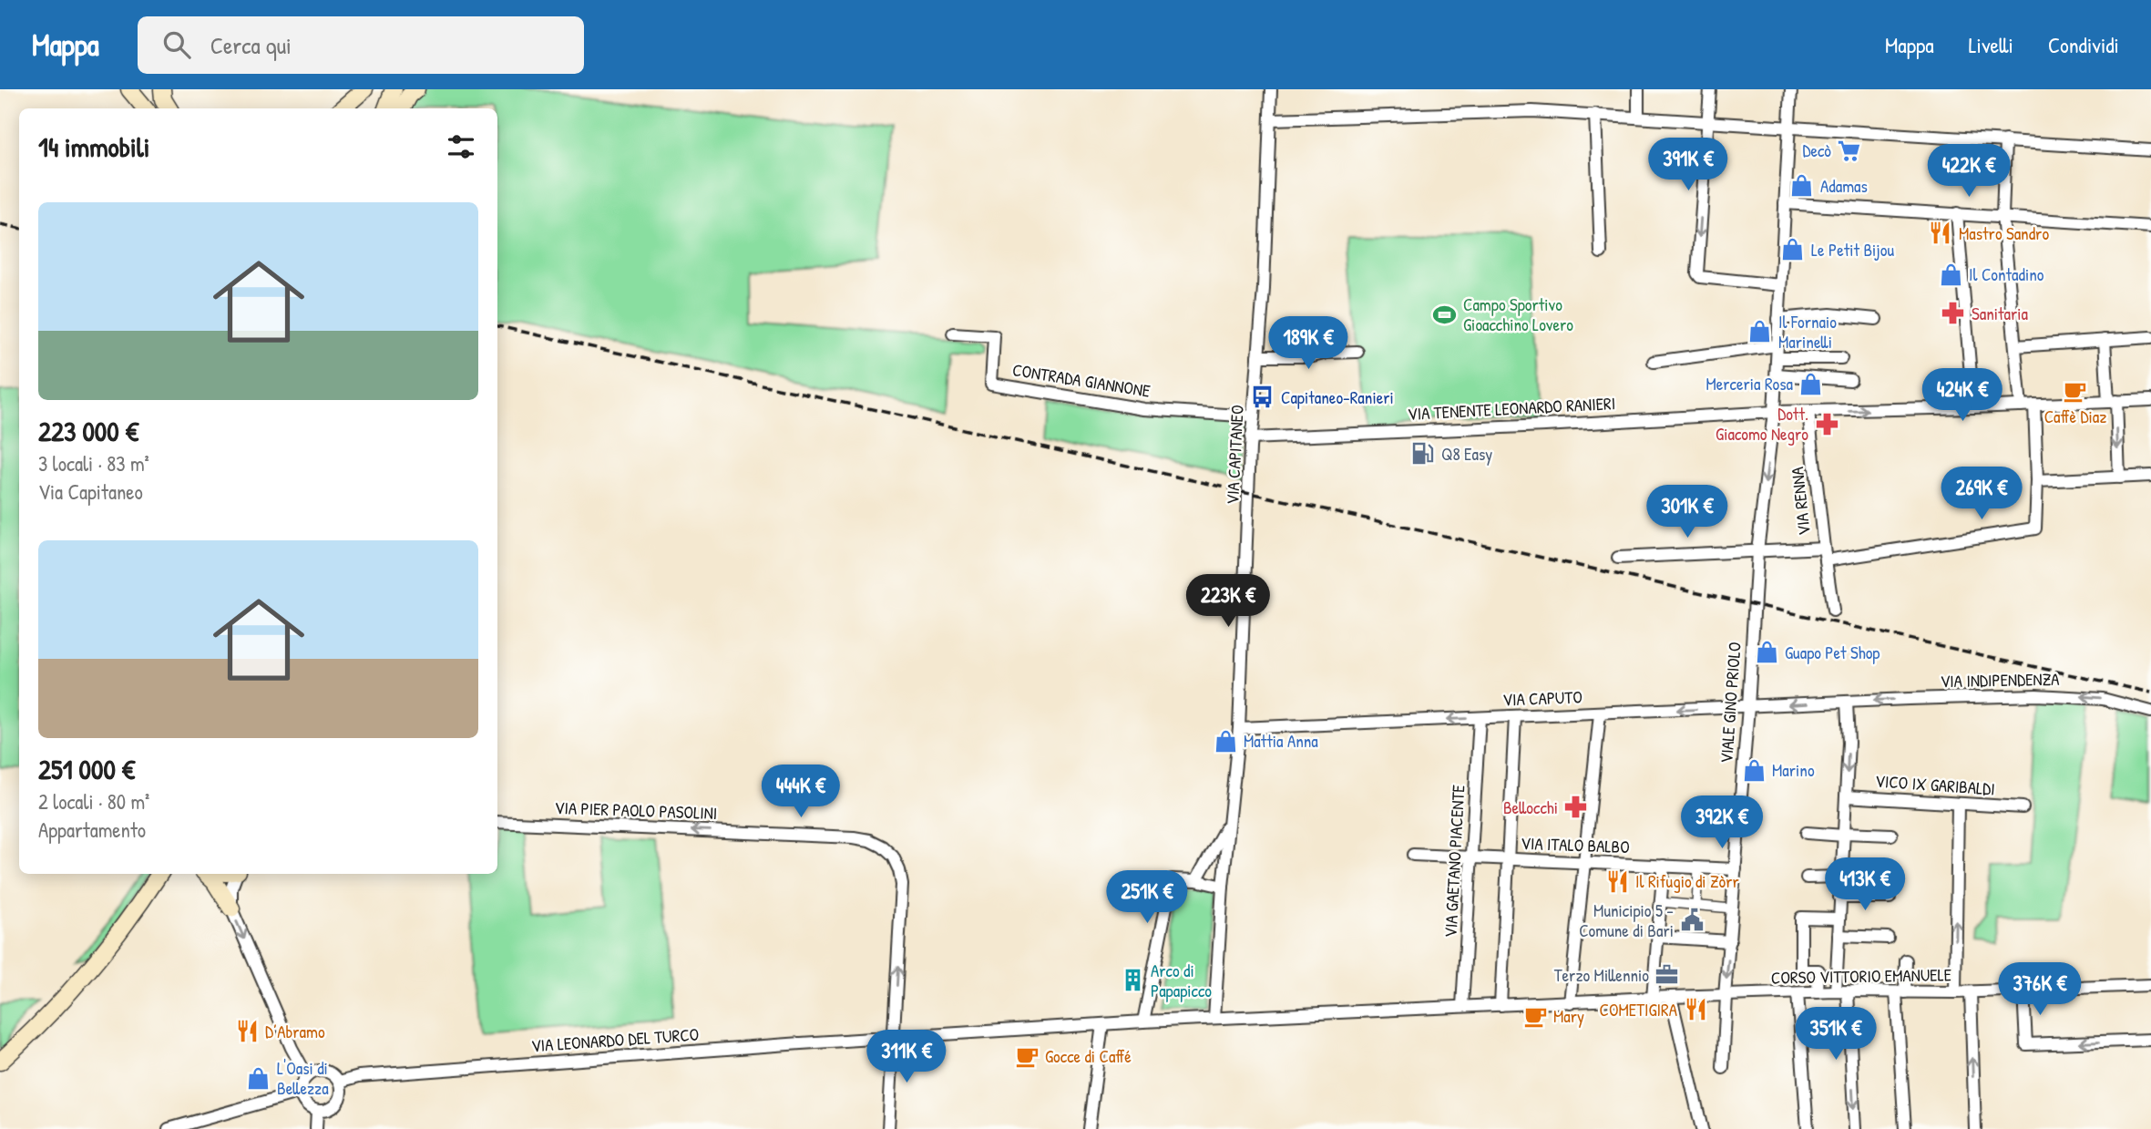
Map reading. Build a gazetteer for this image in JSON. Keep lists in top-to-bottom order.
{
  "streets": {
    "street": [
      "CONTRADA GIANNONE",
      "VIA TENENTE LEONARDO RANIERI",
      "VIA CAPITANEO",
      "VIA RENNA",
      "VIA INDIPENDENZA",
      "VIA CAPUTO",
      "VIALE GINO PRIOLO",
      "VICO IX GARIBALDI",
      "VIA PIER PAOLO PASOLINI",
      "VIA ITALO BALBO",
      "VIA GAETANO PIACENTE",
      "CORSO VITTORIO EMANUELE",
      "VIA LEONARDO DEL TURCO"
    ]
  },
  "crossings": [
    ["CONTRADA GIANNONE", "VIA CAPITANEO"],
    ["VIA TENENTE LEONARDO RANIERI", "VIA CAPITANEO"],
    ["VIA TENENTE LEONARDO RANIERI", "VIA RENNA"],
    ["VIA TENENTE LEONARDO RANIERI", "VIALE GINO PRIOLO"],
    ["VIA CAPITANEO", "VIA CAPUTO"],
    ["VIA CAPITANEO", "CORSO VITTORIO EMANUELE"],
    ["VIA CAPITANEO", "VIA LEONARDO DEL TURCO"],
    ["VIA INDIPENDENZA", "VIA CAPUTO"],
    ["VIA CAPUTO", "VIALE GINO PRIOLO"],
    ["VIA CAPUTO", "VIA GAETANO PIACENTE"],
    ["VIALE GINO PRIOLO", "VIA ITALO BALBO"],
    ["VIALE GINO PRIOLO", "CORSO VITTORIO EMANUELE"],
    ["VIA PIER PAOLO PASOLINI", "VIA LEONARDO DEL TURCO"],
    ["VIA ITALO BALBO", "VIA GAETANO PIACENTE"],
    ["VIA GAETANO PIACENTE", "CORSO VITTORIO EMANUELE"],
    ["CORSO VITTORIO EMANUELE", "VIA LEONARDO DEL TURCO"]
  ],
  "one_way": ["VIA INDIPENDENZA", "VIA CAPUTO"],
  "places": {
    "supermarket": ["Decò"],
    "shop": [
      "Adamas",
      "Le Petit Bijou",
      "Il Contadino",
      "Il Fornaio Marinelli",
      "Merceria Rosa",
      "Guapo Pet Shop",
      "Mattia Anna",
      "Marino",
      "L'Oasi di Bellezza"
    ],
    "restaurant": [
      "Mastro Sandro",
      "Il Rifugio di Zòrr",
      "COMETIGIRA",
      "D’Abramo"
    ],
    "pharmacy": ["Sanitaria", "Dott. Giacomo Negro", "Bellocchi"],
    "sports": ["Campo Sportivo Gioacchino Lovero"],
    "cafe": ["Caffè Diaz", "Mary", "Gocce di Caffé"],
    "bus stop": ["Capitaneo-Ranieri"],
    "fuel station": ["Q8 Easy"],
    "public building": ["Municipio 5 - Comune di Bari"],
    "office": ["Terzo Millennio"],
    "building": ["Arco di Papapicco"]
  },
  "page": {
    "header": "Mappa",
    "search": "Cerca qui",
    "nav": ["Mappa", "Livelli", "Condividi"],
    "heading": "14 immobili",
    "price": [
      "391K €",
      "422K €",
      "189K €",
      "424K €",
      "269K €",
      "301K €",
      "223K €",
      "444K €",
      "392K €",
      "413K €",
      "251K €",
      "376K €",
      "351K €",
      "311K €"
    ],
    "list": [
      {
        "name": "223 000 €",
        "note": "3 locali · 83 m² · Via Capitaneo"
      },
      {
        "name": "251 000 €",
        "note": "2 locali · 80 m² · Appartamento"
      }
    ]
  }
}
